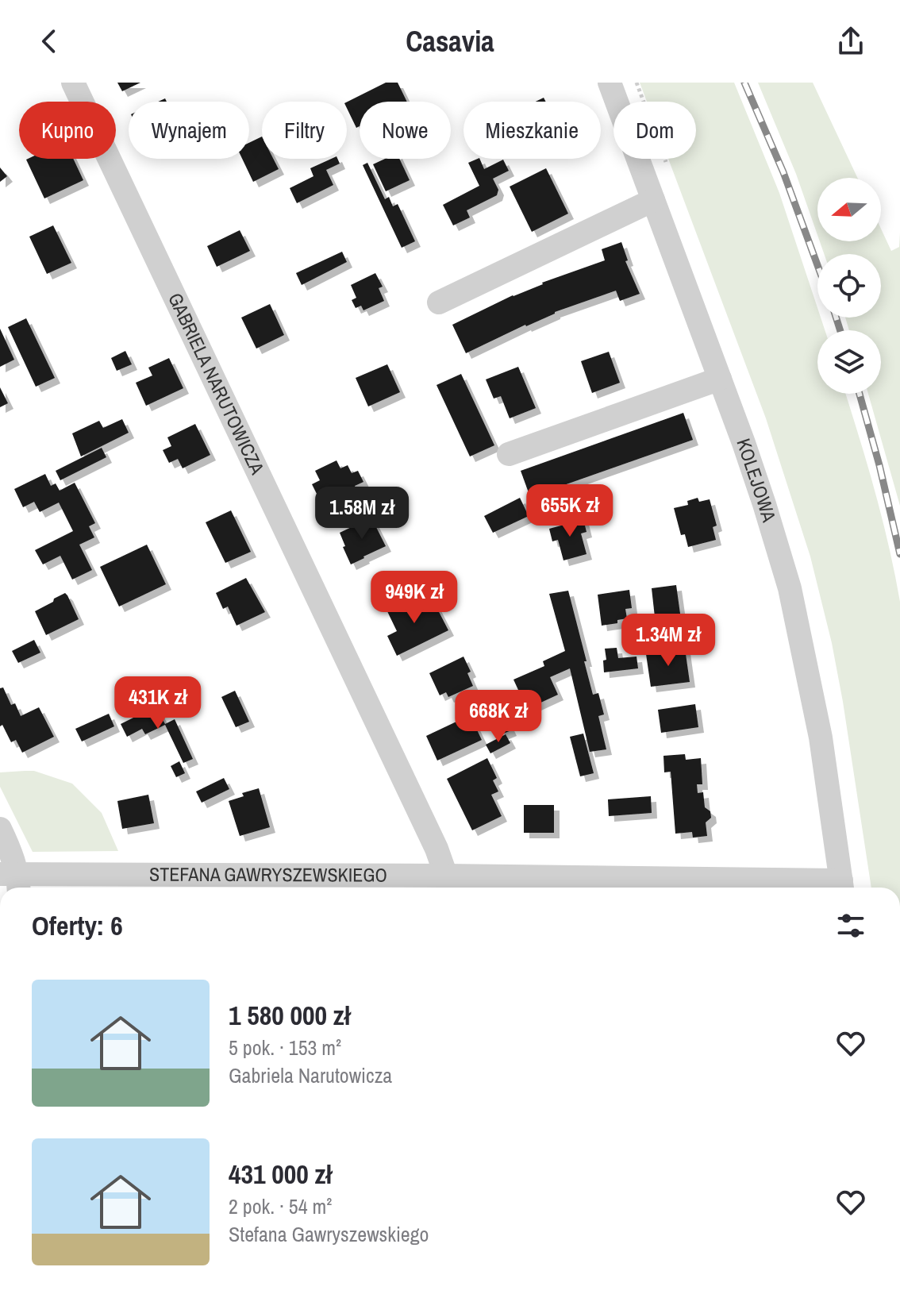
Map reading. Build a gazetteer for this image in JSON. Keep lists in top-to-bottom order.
{
  "streets": {
    "street": ["GABRIELA NARUTOWICZA", "KOLEJOWA", "STEFANA GAWRYSZEWSKIEGO"]
  },
  "crossings": [
    ["GABRIELA NARUTOWICZA", "STEFANA GAWRYSZEWSKIEGO"],
    ["KOLEJOWA", "STEFANA GAWRYSZEWSKIEGO"]
  ],
  "north": "left",
  "page": {
    "header": "Casavia",
    "chip": [
      "Kupno",
      "Wynajem",
      "Filtry",
      "Nowe",
      "Mieszkanie",
      "Dom"
    ],
    "price": [
      "655K zł",
      "1.58M zł",
      "949K zł",
      "1.34M zł",
      "431K zł",
      "668K zł"
    ],
    "heading": "Oferty: 6",
    "list": [
      {
        "name": "1 580 000 zł",
        "note": "5 pok. · 153 m² · Gabriela Narutowicza"
      },
      {
        "name": "431 000 zł",
        "note": "2 pok. · 54 m² · Stefana Gawryszewskiego"
      }
    ]
  }
}
